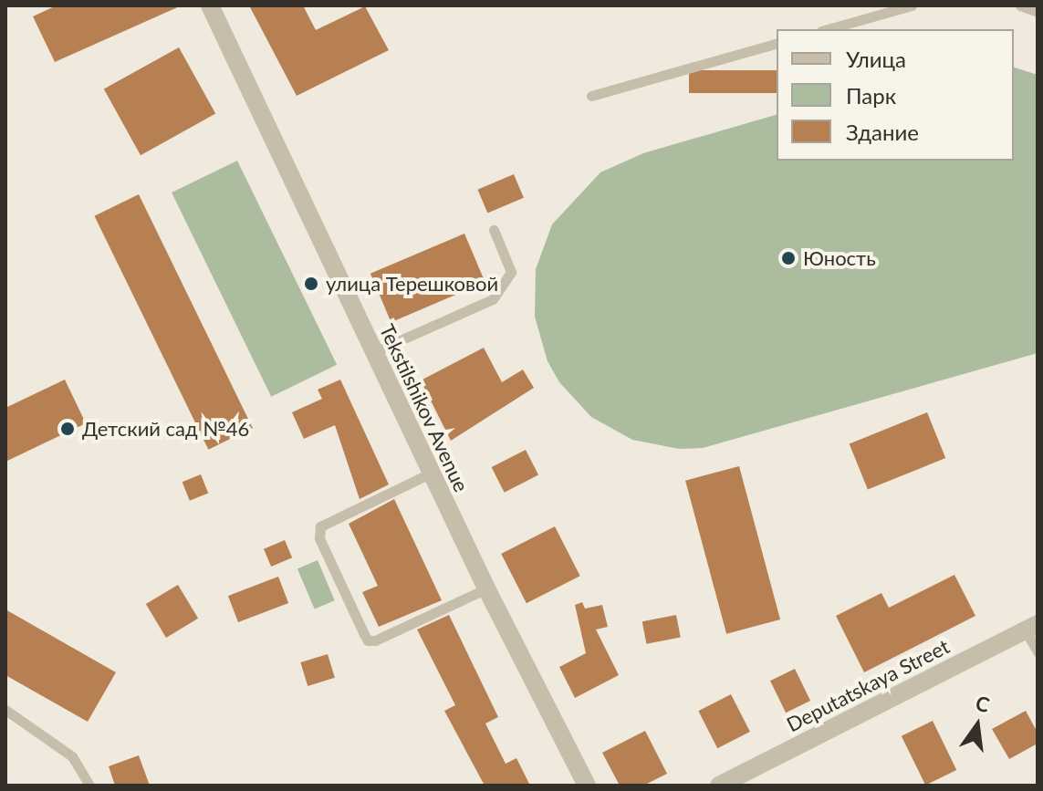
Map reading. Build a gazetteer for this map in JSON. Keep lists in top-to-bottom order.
{
  "streets": {
    "street": ["Tekstilshikov Avenue", "Deputatskaya Street"]
  },
  "places": ["Юность", "улица Терешковой", "Детский сад №46"],
  "legend": ["Улица", "Парк", "Здание"],
  "north": "top"
}
